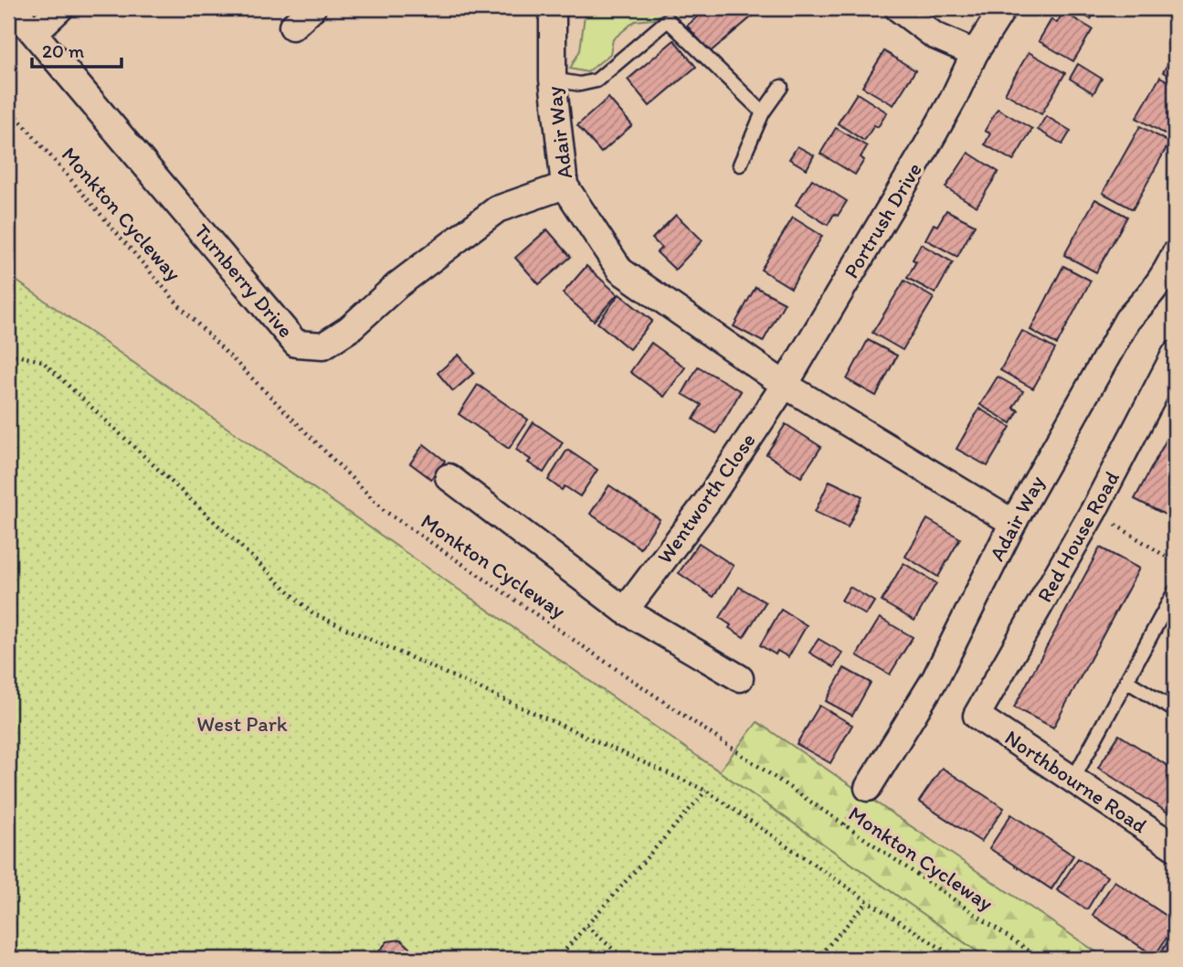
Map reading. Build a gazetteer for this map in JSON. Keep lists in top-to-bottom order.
{
  "streets": {
    "street": [
      "Adair Way",
      "Portrush Drive",
      "Turnberry Drive",
      "Wentworth Close",
      "Red House Road",
      "Northbourne Road"
    ],
    "path": ["Monkton Cycleway"]
  },
  "crossings": [
    ["Adair Way", "Portrush Drive"],
    ["Adair Way", "Turnberry Drive"],
    ["Adair Way", "Wentworth Close"],
    ["Portrush Drive", "Wentworth Close"],
    ["Red House Road", "Northbourne Road"]
  ],
  "parks": ["West Park"],
  "scale_bar": "20 m"
}
